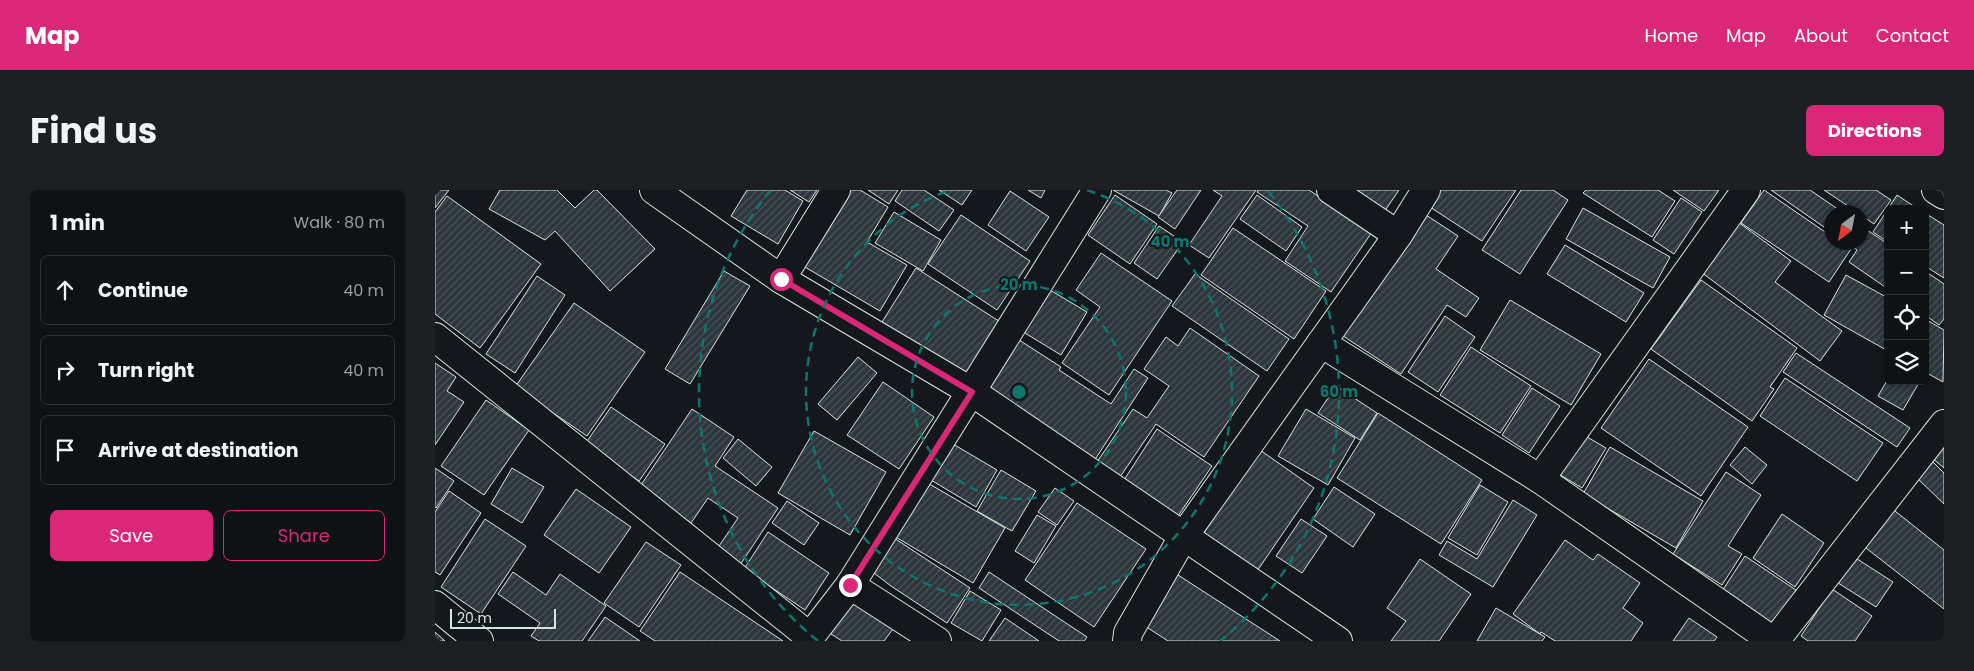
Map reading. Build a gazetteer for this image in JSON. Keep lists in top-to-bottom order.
{
  "scale_bar": "20 m",
  "north": "bottom left",
  "page": {
    "header": "Map",
    "nav": [
      "Home",
      "Map",
      "About",
      "Contact"
    ],
    "title": "Find us",
    "buttons": [
      "Directions",
      ["Save", "Share"]
    ],
    "heading": ["1 min", "Walk · 80 m"],
    "map_buttons": ["+", "−"],
    "list": [
      ["Continue", "40 m"],
      ["Turn right", "40 m"],
      "Arrive at destination"
    ],
    "scale": "20 m"
  },
  "rings": ["40 m", "20 m", "60 m"]
}
